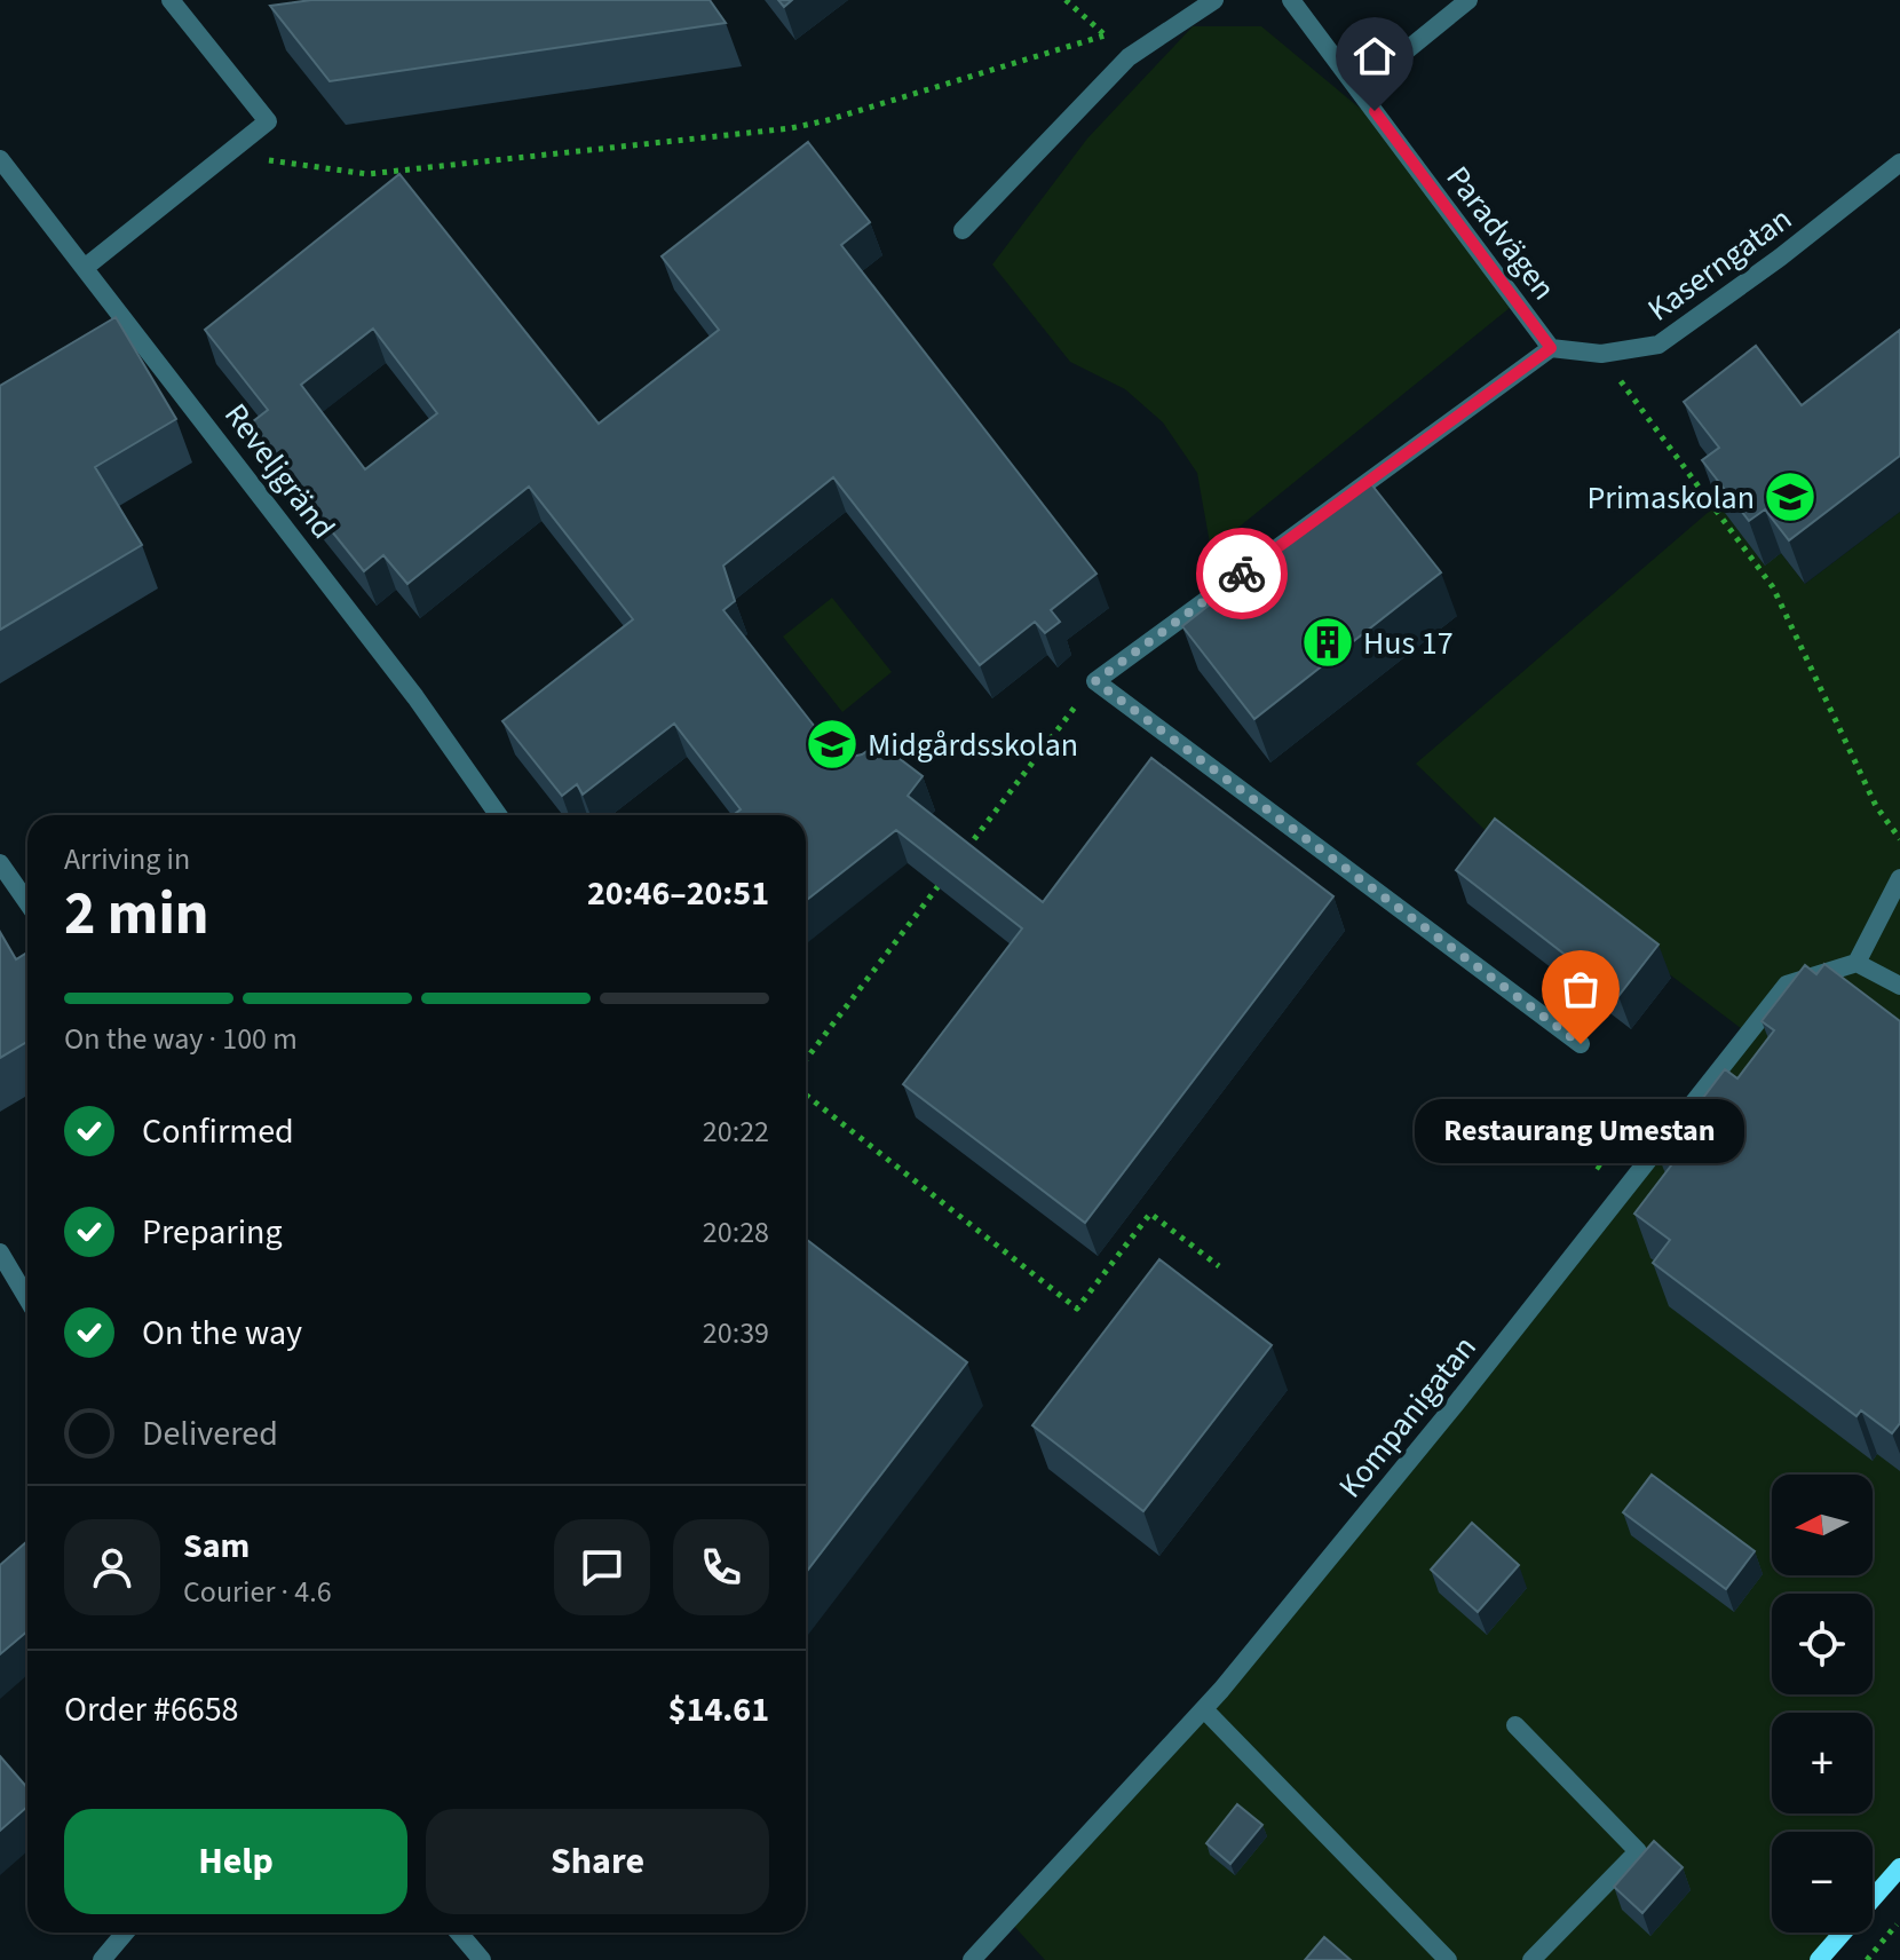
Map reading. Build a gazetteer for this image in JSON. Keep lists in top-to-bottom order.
{
  "streets": {
    "street": [
      "Paradvägen",
      "Kaserngatan",
      "Reveljgränd",
      "Kompanigatan"
    ]
  },
  "crossings": [
    ["Paradvägen", "Kaserngatan"]
  ],
  "places": {
    "school or university": ["Primaskolan", "Midgårdsskolan"],
    "building": ["Hus 17"],
    "other": ["Restaurang Umestan"]
  },
  "north": "left",
  "page": {
    "heading": ["2 min", "Arriving in", "20:46–20:51"],
    "panel": [
      "Sam",
      "Courier · 4.6",
      "Order #6658",
      "$14.61"
    ],
    "bar": "On the way · 100 m",
    "list": [
      ["Confirmed", "20:22"],
      ["Preparing", "20:28"],
      ["On the way", "20:39"],
      "Delivered"
    ],
    "bubble": "Restaurang Umestan",
    "map_buttons": ["+", "−"],
    "buttons": ["Help", "Share"]
  }
}
